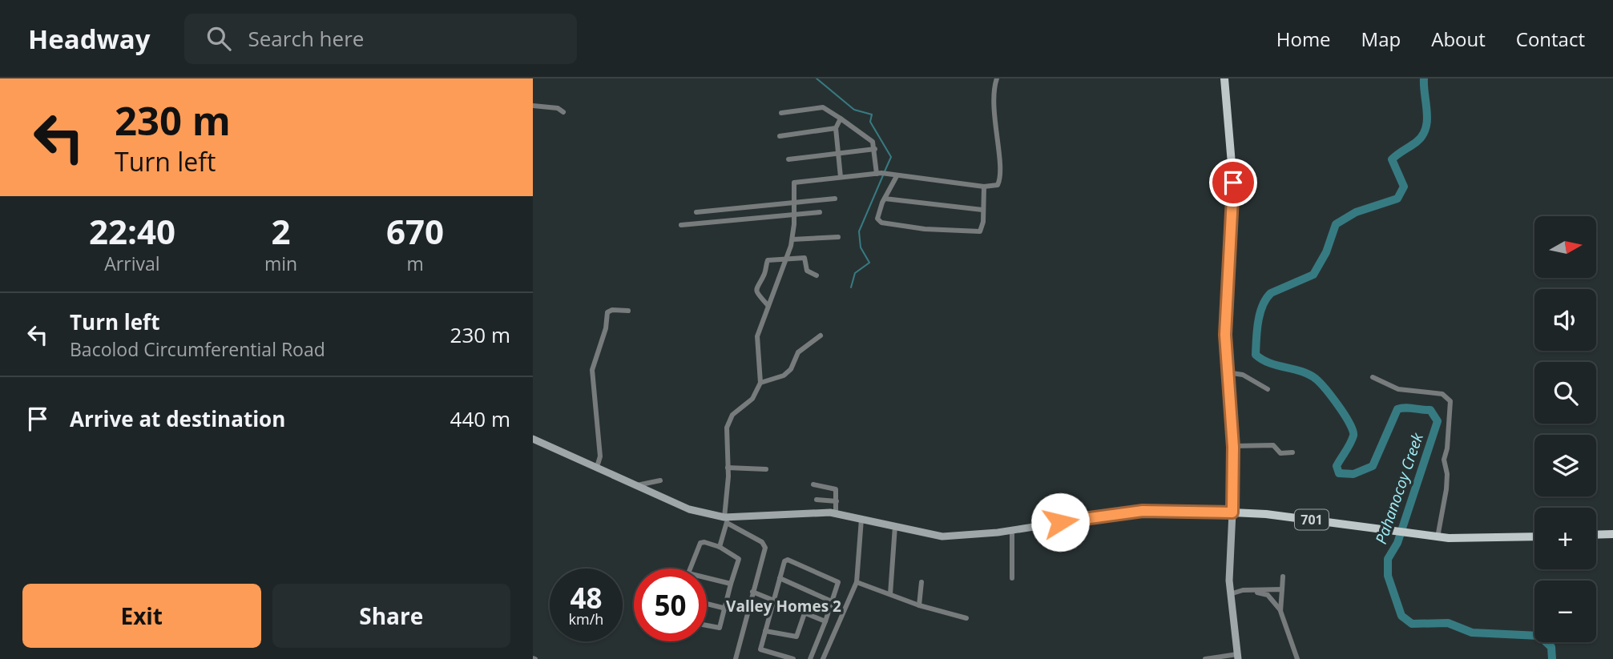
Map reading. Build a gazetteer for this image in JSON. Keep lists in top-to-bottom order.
{
  "streets": {
    "main road": ["701"]
  },
  "districts": ["Valley Homes 2"],
  "water": ["Pahanocoy Creek"],
  "north": "right",
  "page": {
    "header": "Headway",
    "search": "Search here",
    "nav": [
      "Home",
      "Map",
      "About",
      "Contact"
    ],
    "turn": ["230 m", "Turn left"],
    "eta": [
      "22:40",
      "Arrival",
      "2",
      "min",
      "670",
      "m"
    ],
    "map_buttons": ["+", "−"],
    "list": [
      {
        "name": "Turn left",
        "note": "Bacolod Circumferential Road",
        "value": "230 m"
      },
      {
        "name": "Arrive at destination",
        "value": "440 m"
      }
    ],
    "speed": "48 km/h",
    "limit": "50",
    "buttons": ["Exit", "Share"]
  }
}
